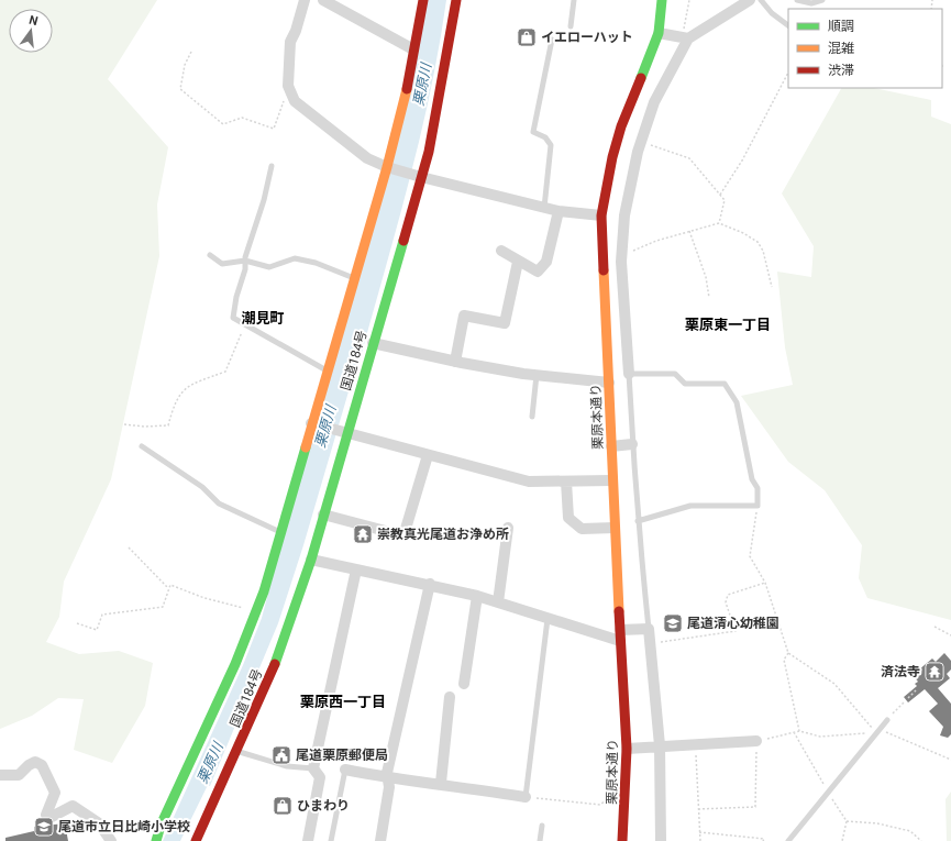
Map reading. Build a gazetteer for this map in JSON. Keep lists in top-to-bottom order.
{
  "streets": {
    "main road": ["国道184号", "栗原本通り"]
  },
  "districts": ["潮見町", "栗原東一丁目", "栗原西一丁目"],
  "water": ["栗原川"],
  "places": {
    "shop": ["イエローハット", "ひまわり"],
    "temple": ["崇教真光尾道お浄め所", "済法寺"],
    "school or university": ["尾道清心幼稚園", "尾道市立日比崎小学校"],
    "public building": ["尾道栗原郵便局"]
  },
  "legend": ["順調", "混雑", "渋滞"],
  "north": "top"
}
